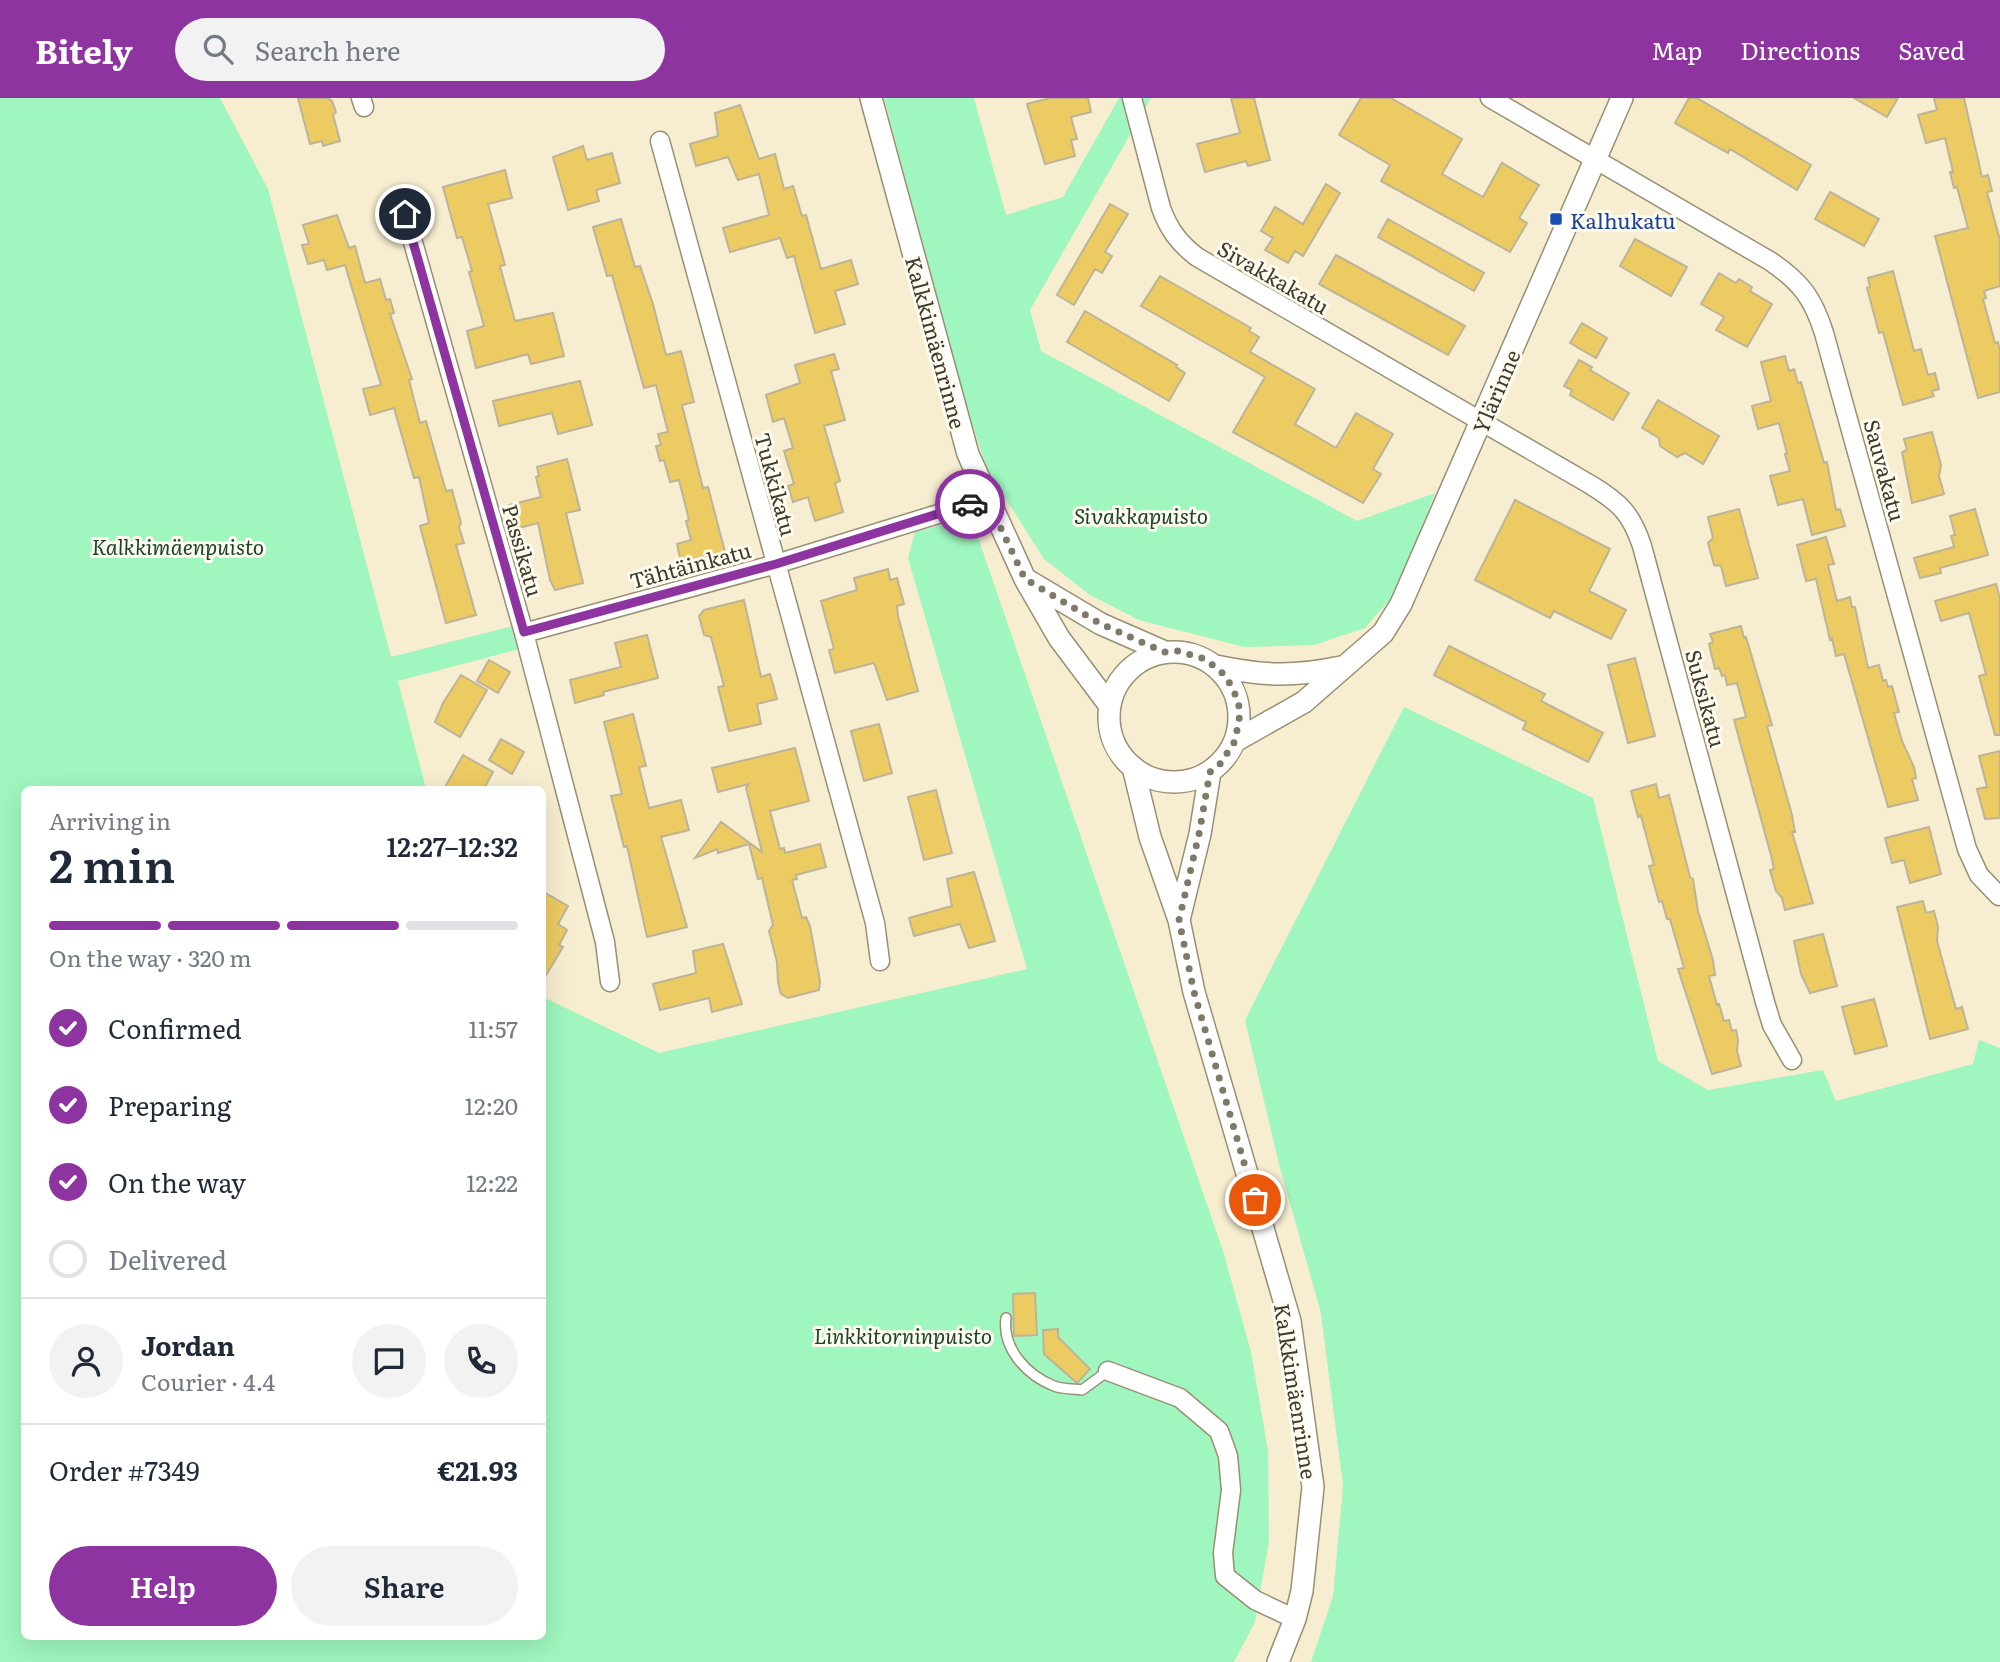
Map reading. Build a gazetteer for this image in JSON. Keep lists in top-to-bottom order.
{
  "streets": {
    "street": [
      "Sivakkakatu",
      "Kalkkimäenrinne",
      "Ylärinne",
      "Sauvakatu",
      "Tukkikatu",
      "Passikatu",
      "Tähtäinkatu",
      "Suksikatu"
    ]
  },
  "crossings": [
    ["Sivakkakatu", "Ylärinne"],
    ["Sivakkakatu", "Suksikatu"],
    ["Kalkkimäenrinne", "Ylärinne"],
    ["Kalkkimäenrinne", "Tähtäinkatu"],
    ["Ylärinne", "Sauvakatu"],
    ["Ylärinne", "Suksikatu"],
    ["Tukkikatu", "Tähtäinkatu"],
    ["Passikatu", "Tähtäinkatu"]
  ],
  "parks": ["Sivakkapuisto", "Kalkkimäenpuisto", "Linkkitorninpuisto"],
  "places": {
    "transit": ["Kalhukatu"]
  },
  "page": {
    "header": "Bitely",
    "search": "Search here",
    "nav": ["Map", "Directions", "Saved"],
    "heading": ["2 min", "Arriving in", "12:27–12:32"],
    "panel": [
      "Jordan",
      "Courier · 4.4",
      "Order #7349",
      "€21.93"
    ],
    "bar": "On the way · 320 m",
    "list": [
      ["Confirmed", "11:57"],
      ["Preparing", "12:20"],
      ["On the way", "12:22"],
      "Delivered"
    ],
    "buttons": ["Help", "Share"]
  }
}
